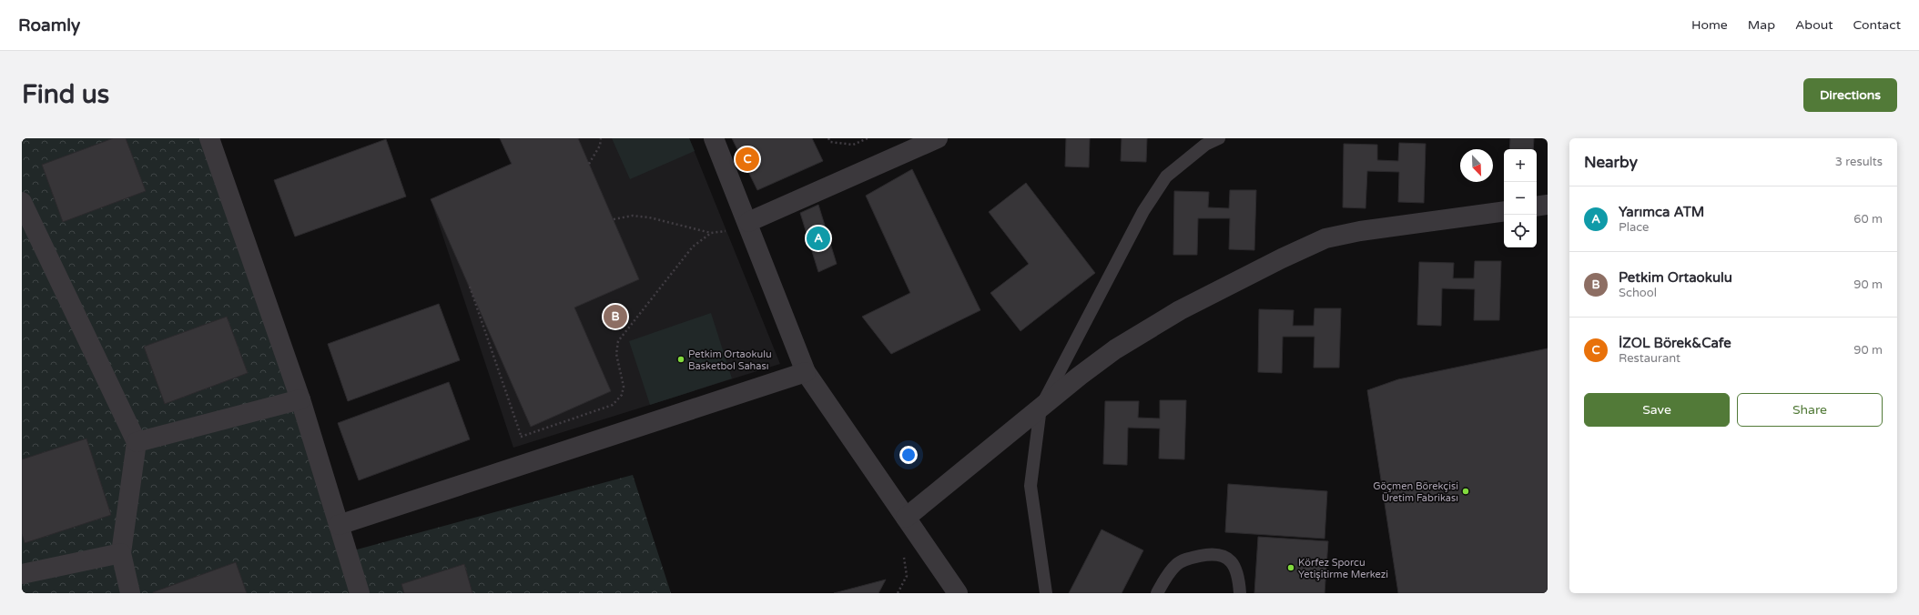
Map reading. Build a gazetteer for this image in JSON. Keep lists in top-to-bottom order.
{
  "places": ["Petkim Ortaokulu Basketbol Sahası", "Göçmen Börekçisi Üretim Fabrikası", "Körfez Sporcu Yetişitirme Merkezi"],
  "north": "bottom right",
  "page": {
    "header": "Roamly",
    "nav": [
      "Home",
      "Map",
      "About",
      "Contact"
    ],
    "buttons": [
      "Directions",
      ["Save", "Share"]
    ],
    "title": "Find us",
    "heading": ["Nearby", "3 results"],
    "pins": ["C", "A", "B"],
    "map_buttons": ["+", "−"],
    "list": [
      {
        "mark": "A",
        "name": "Yarımca ATM",
        "note": "Place",
        "value": "60 m"
      },
      {
        "mark": "B",
        "name": "Petkim Ortaokulu",
        "note": "School",
        "value": "90 m"
      },
      {
        "mark": "C",
        "name": "İZOL Börek&Cafe",
        "note": "Restaurant",
        "value": "90 m"
      }
    ]
  }
}
